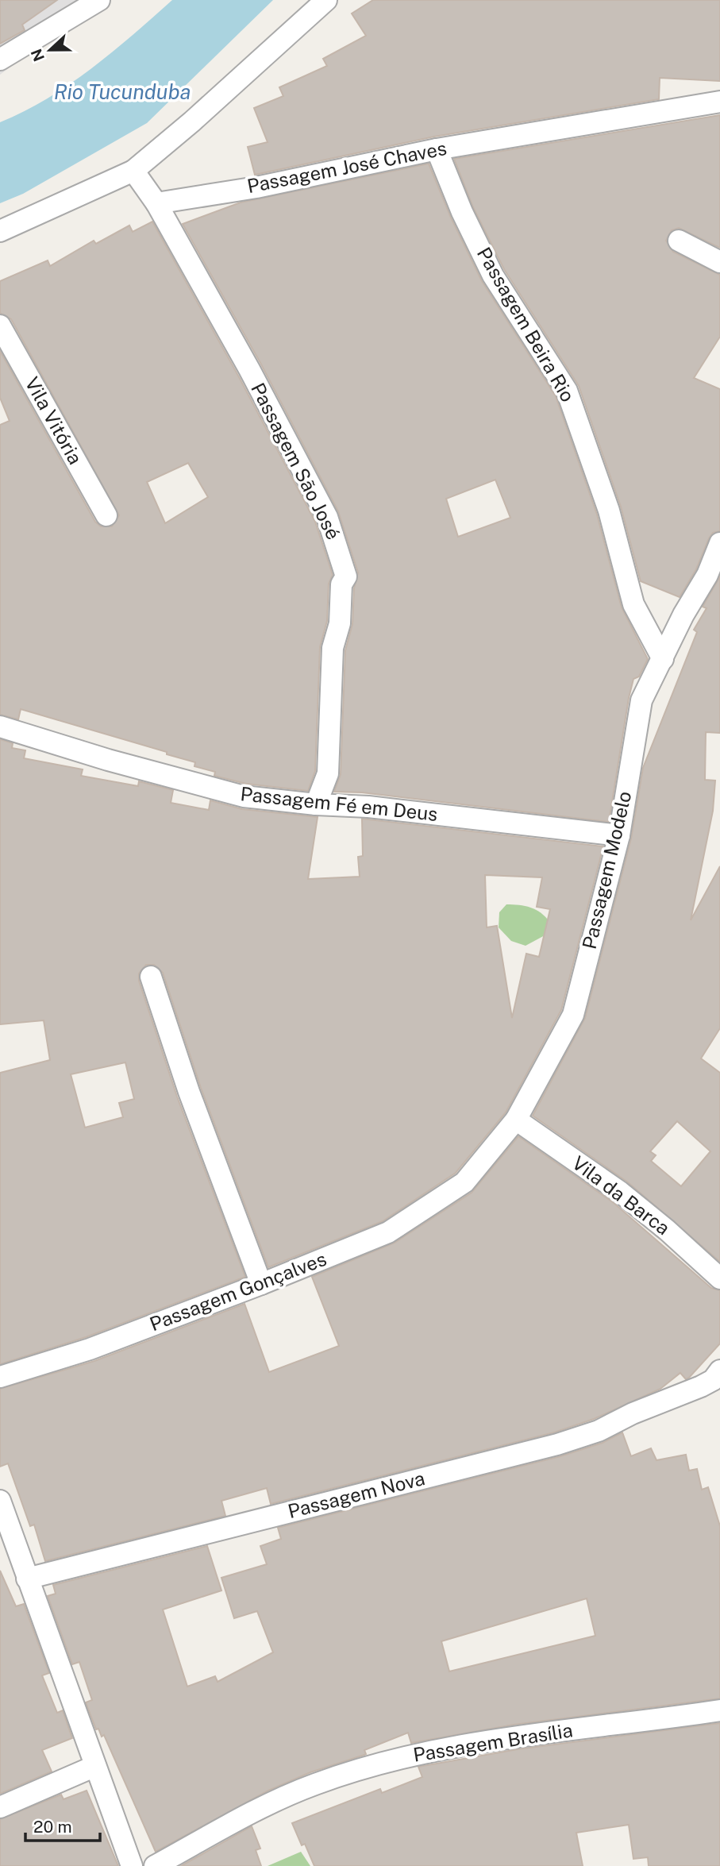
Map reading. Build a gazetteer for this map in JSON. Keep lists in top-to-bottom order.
{
  "streets": {
    "street": [
      "Passagem José Chaves",
      "Passagem Beira Rio",
      "Vila Vitória",
      "Passagem São José",
      "Passagem Fé em Deus",
      "Passagem Modelo",
      "Vila da Barca",
      "Passagem Gonçalves",
      "Passagem Nova",
      "Passagem Brasília"
    ]
  },
  "crossings": [
    ["Passagem José Chaves", "Passagem Beira Rio"],
    ["Passagem José Chaves", "Passagem São José"],
    ["Passagem Beira Rio", "Passagem Modelo"],
    ["Passagem São José", "Passagem Fé em Deus"],
    ["Passagem Fé em Deus", "Passagem Modelo"],
    ["Passagem Modelo", "Vila da Barca"],
    ["Passagem Modelo", "Passagem Gonçalves"]
  ],
  "water": ["Rio Tucunduba"],
  "scale_bar": "20 m",
  "north": "left"
}
